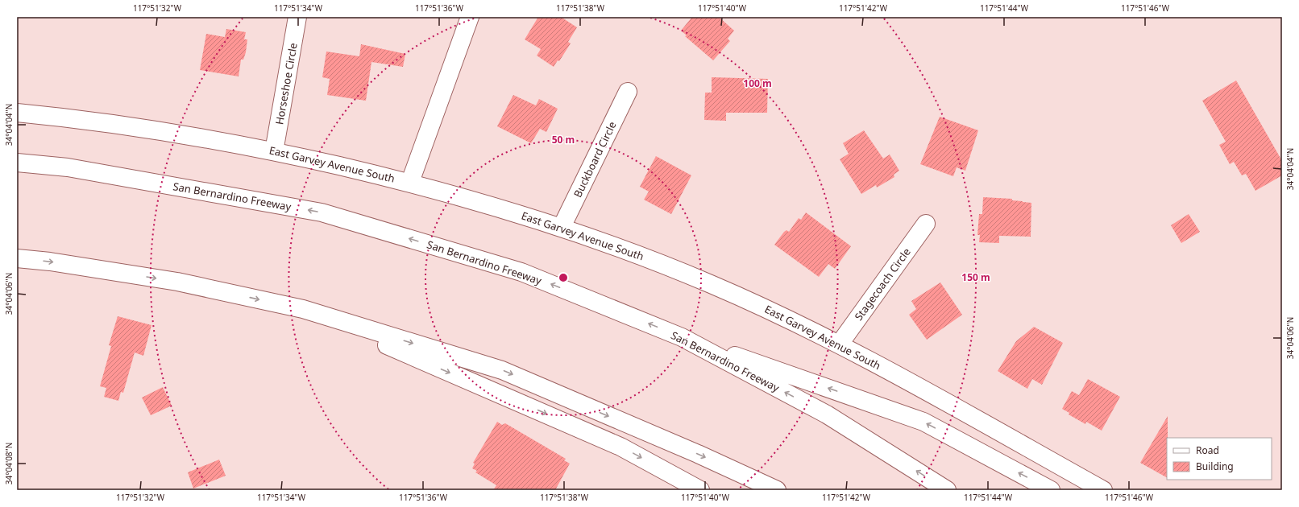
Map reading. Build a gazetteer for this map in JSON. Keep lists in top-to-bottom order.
{
  "streets": {
    "main road": [
      "Horseshoe Circle",
      "Buckboard Circle",
      "East Garvey Avenue South",
      "San Bernardino Freeway",
      "Stagecoach Circle"
    ]
  },
  "crossings": [
    ["Horseshoe Circle", "East Garvey Avenue South"],
    ["Buckboard Circle", "East Garvey Avenue South"],
    ["East Garvey Avenue South", "Stagecoach Circle"]
  ],
  "legend": ["Road", "Building"],
  "coordinates": [
    "117°51'32\"W",
    "117°51'34\"W",
    "117°51'36\"W",
    "117°51'38\"W",
    "117°51'40\"W",
    "117°51'42\"W",
    "117°51'44\"W",
    "117°51'46\"W",
    "34°04'04\"N",
    "34°04'06\"N",
    "34°04'08\"N"
  ],
  "rings": ["100 m", "50 m", "150 m"]
}
